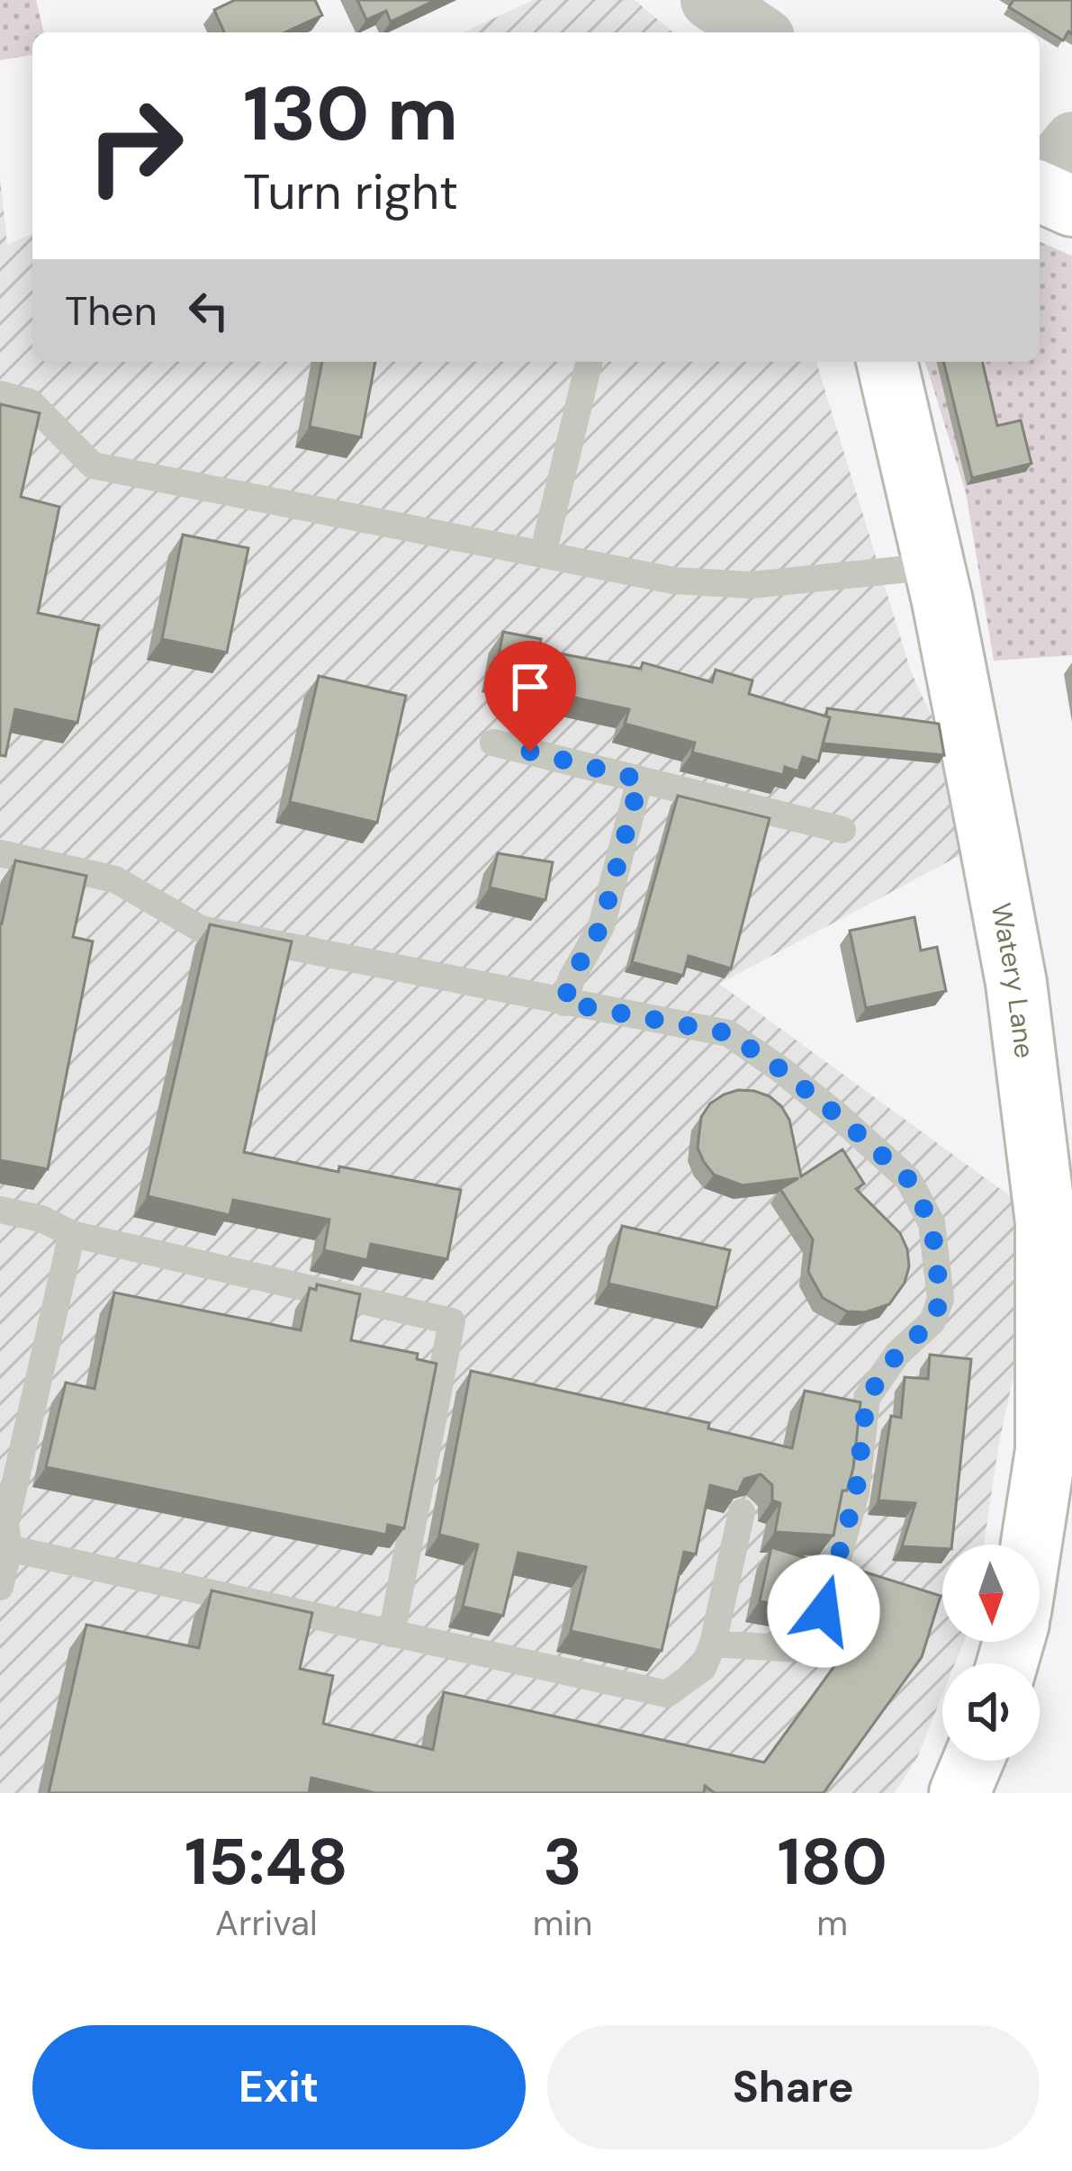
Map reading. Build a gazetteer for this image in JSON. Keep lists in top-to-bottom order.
{
  "streets": {
    "main road": ["Watery Lane"]
  },
  "north": "bottom",
  "page": {
    "turn": ["130 m", "Turn right"],
    "then": "Then",
    "eta": [
      "15:48",
      "Arrival",
      "3",
      "min",
      "180",
      "m"
    ],
    "buttons": ["Exit", "Share"]
  }
}
